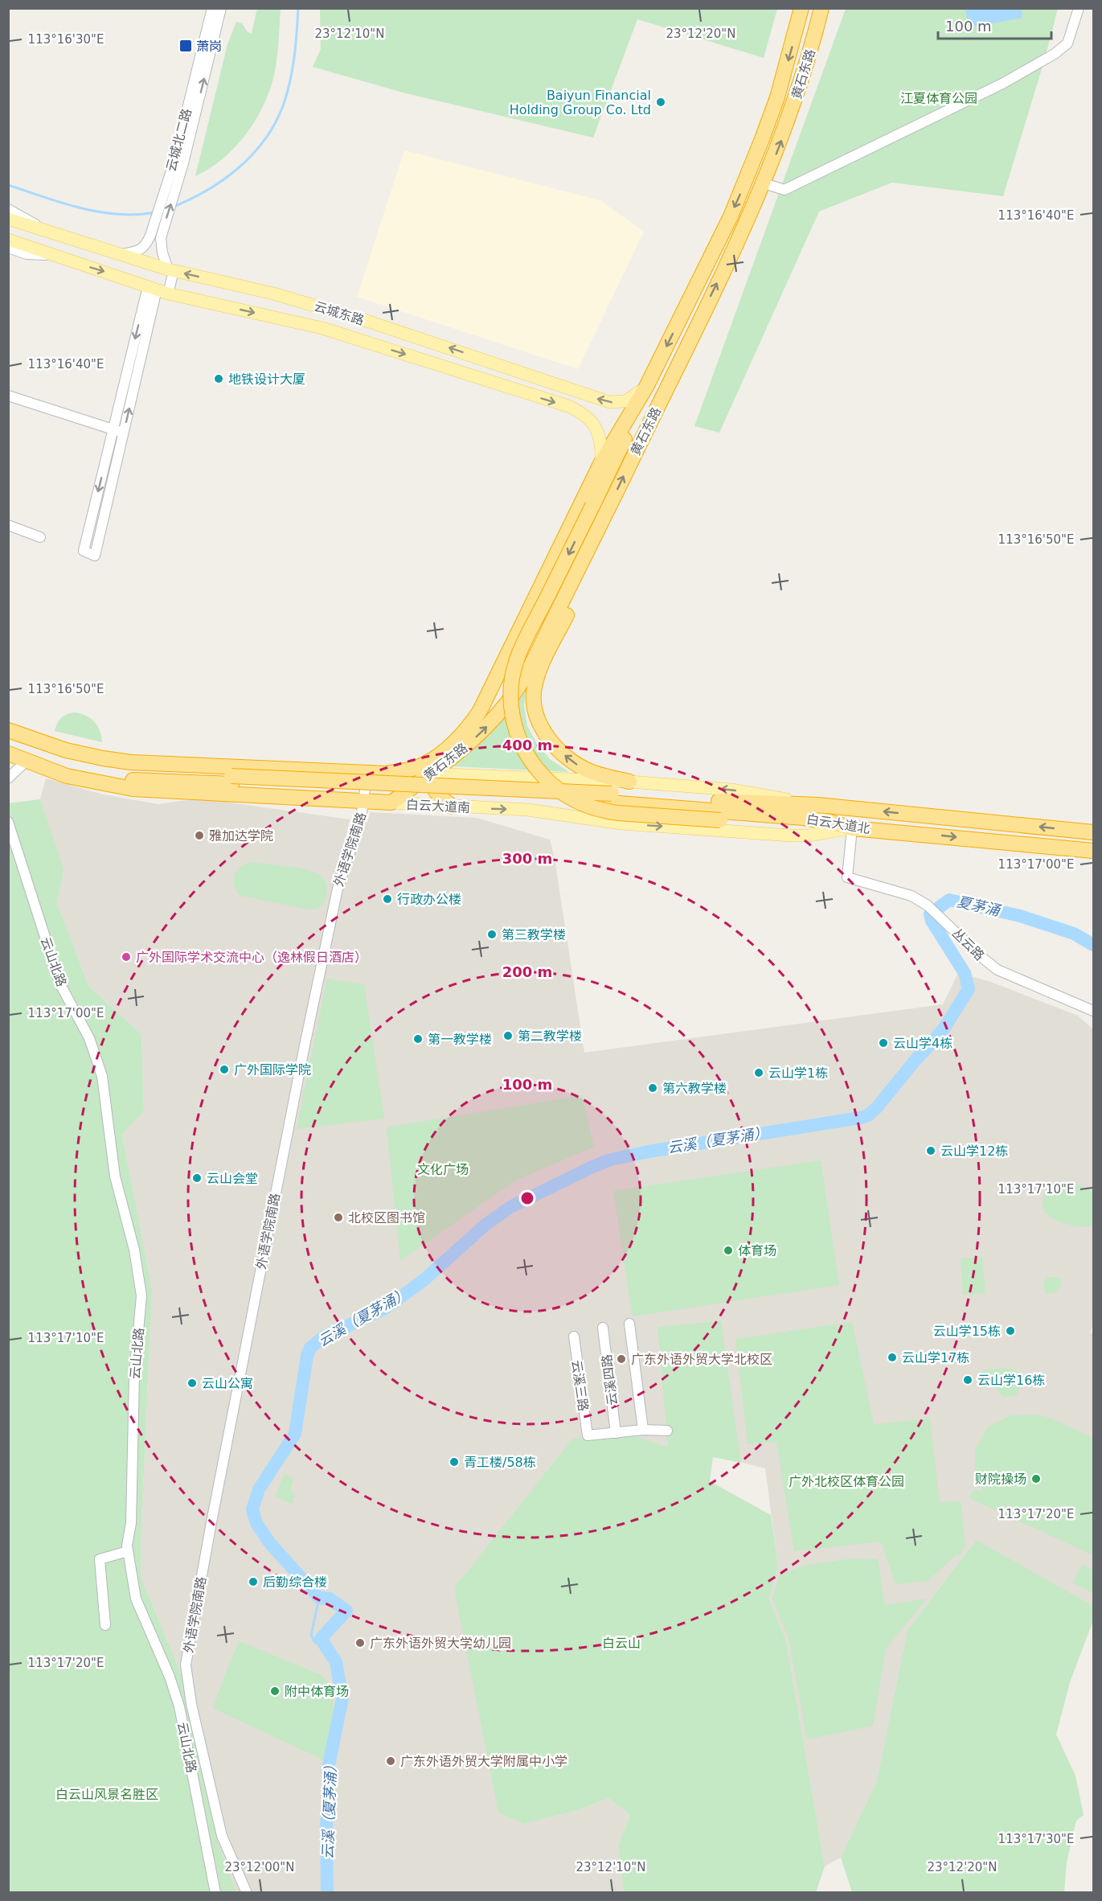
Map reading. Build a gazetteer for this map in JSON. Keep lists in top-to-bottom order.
{
  "streets": {
    "highway": ["黄石东路", "白云大道南", "白云大道北"],
    "main road": ["云城东路"],
    "street": [
      "云城北二路",
      "外语学院南路",
      "丛云路",
      "云山北路",
      "云溪四路",
      "云溪三路"
    ]
  },
  "crossings": [
    ["黄石东路", "云城东路"],
    ["黄石东路", "白云大道南"],
    ["云城北二路", "云城东路"],
    ["白云大道南", "白云大道北"],
    ["白云大道南", "外语学院南路"],
    ["白云大道南", "丛云路"],
    ["白云大道北", "丛云路"],
    ["云溪四路", "云溪三路"]
  ],
  "water": ["夏茅涌", "云溪（夏茅涌）"],
  "parks": [
    "江夏体育公园",
    "文化广场",
    "广外北校区体育公园",
    "白云山",
    "白云山风景名胜区"
  ],
  "places": {
    "transit": ["萧岗"],
    "other": [
      "Baiyun Financial Holding Group Co. Ltd",
      "地铁设计大厦",
      "雅加达学院",
      "行政办公楼",
      "第三教学楼",
      "广外国际学术交流中心（逸林假日酒店）",
      "第二教学楼",
      "第一教学楼",
      "云山学4栋",
      "广外国际学院",
      "云山学1栋",
      "第六教学楼",
      "云山学12栋",
      "云山会堂",
      "北校区图书馆",
      "体育场",
      "云山学15栋",
      "云山学17栋",
      "广东外语外贸大学北校区",
      "云山学16栋",
      "云山公寓",
      "青工楼/58栋",
      "财院操场",
      "后勤综合楼",
      "广东外语外贸大学幼儿园",
      "附中体育场",
      "广东外语外贸大学附属中小学"
    ]
  },
  "scale_bar": "100 m",
  "coordinates": [
    "23°12'10\"N",
    "23°12'20\"N",
    "113°16'30\"E",
    "113°16'40\"E",
    "113°16'50\"E",
    "113°17'00\"E",
    "113°17'10\"E",
    "113°17'20\"E",
    "113°17'30\"E",
    "23°12'00\"N"
  ],
  "rings": [
    "400 m",
    "300 m",
    "200 m",
    "100 m"
  ]
}
